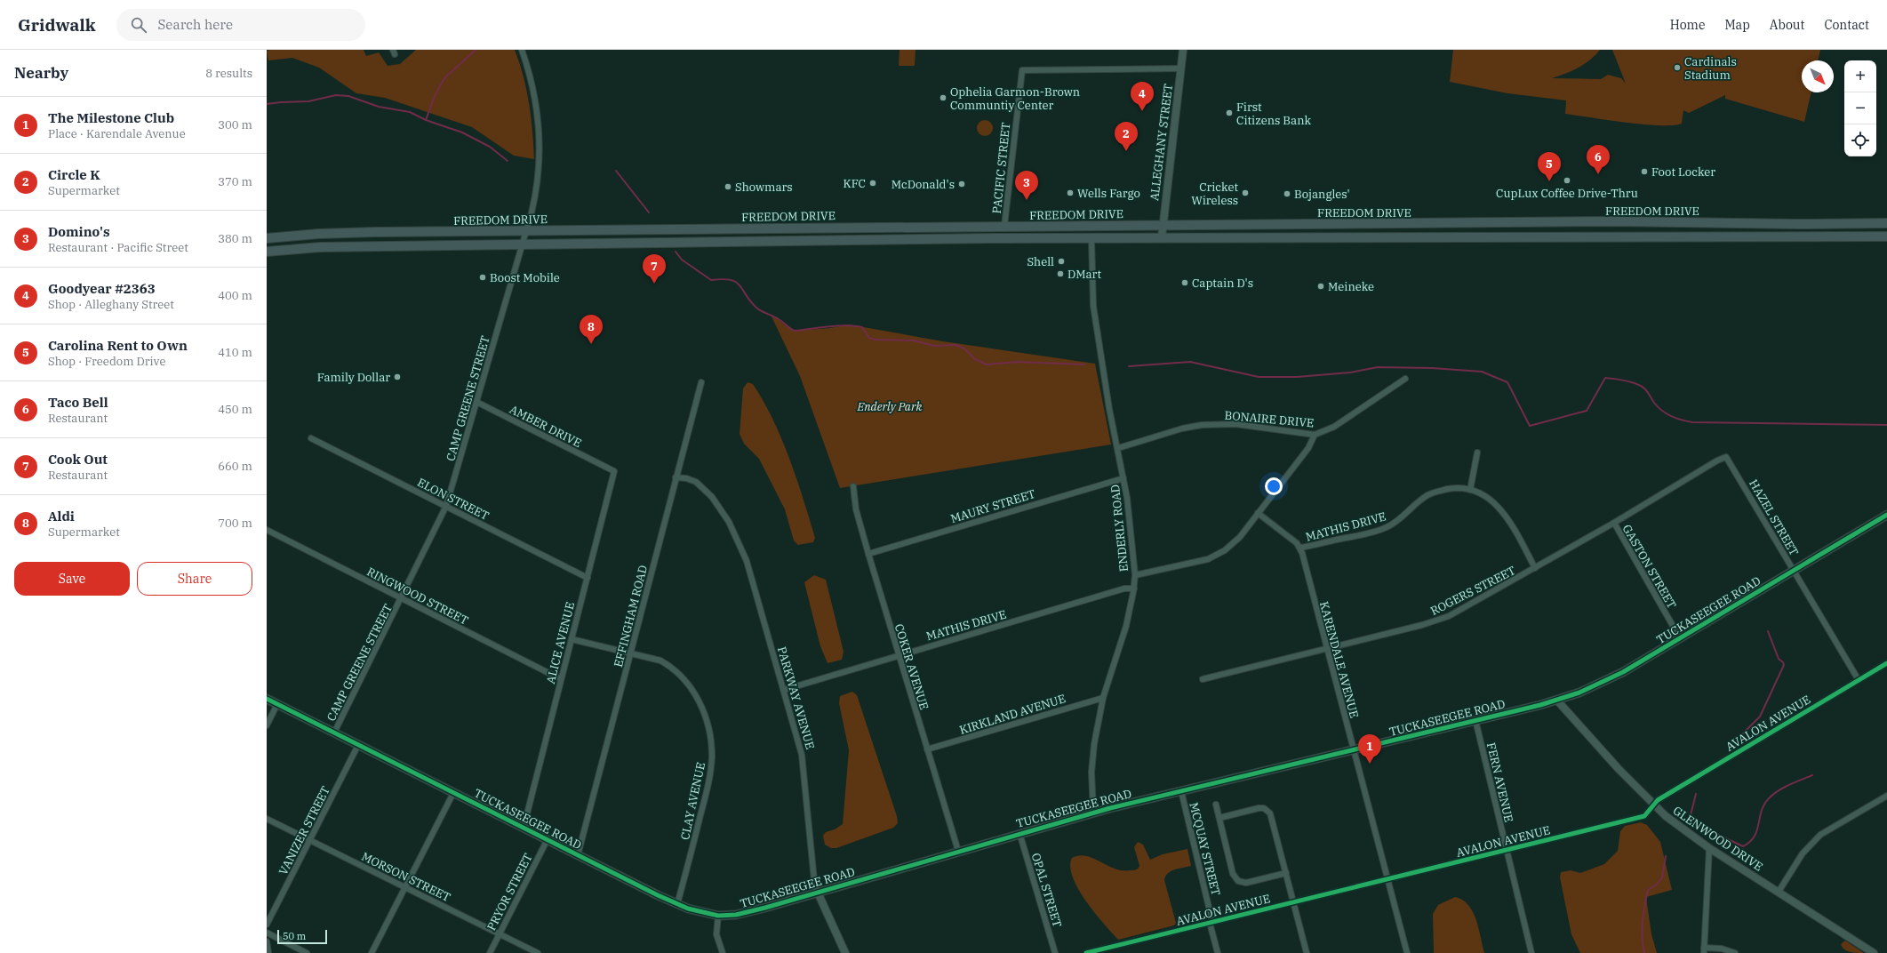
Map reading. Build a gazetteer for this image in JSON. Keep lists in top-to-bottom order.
{
  "streets": {
    "main road": ["FREEDOM DRIVE", "TUCKASEEGEE ROAD"],
    "street": [
      "ALLEGHANY STREET",
      "PACIFIC STREET",
      "CAMP GREENE STREET",
      "BONAIRE DRIVE",
      "AMBER DRIVE",
      "ELON STREET",
      "MAURY STREET",
      "HAZEL STREET",
      "MATHIS DRIVE",
      "ENDERLY ROAD",
      "GASTON STREET",
      "ROGERS STREET",
      "RINGWOOD STREET",
      "EFFINGHAM ROAD",
      "ALICE AVENUE",
      "KARENDALE AVENUE",
      "COKER AVENUE",
      "PARKWAY AVENUE",
      "KIRKLAND AVENUE",
      "AVALON AVENUE",
      "FERN AVENUE",
      "CLAY AVENUE",
      "VANIZER STREET",
      "GLENWOOD DRIVE",
      "MCQUAY STREET",
      "MORSON STREET",
      "OPAL STREET",
      "PRYOR STREET"
    ]
  },
  "crossings": [
    ["ALLEGHANY STREET", "PACIFIC STREET"],
    ["ALLEGHANY STREET", "FREEDOM DRIVE"],
    ["PACIFIC STREET", "FREEDOM DRIVE"],
    ["FREEDOM DRIVE", "CAMP GREENE STREET"],
    ["FREEDOM DRIVE", "ENDERLY ROAD"],
    ["CAMP GREENE STREET", "AMBER DRIVE"],
    ["CAMP GREENE STREET", "ELON STREET"],
    ["CAMP GREENE STREET", "RINGWOOD STREET"],
    ["CAMP GREENE STREET", "TUCKASEEGEE ROAD"],
    ["BONAIRE DRIVE", "ENDERLY ROAD"],
    ["AMBER DRIVE", "ALICE AVENUE"],
    ["ELON STREET", "ALICE AVENUE"],
    ["MAURY STREET", "ENDERLY ROAD"],
    ["MAURY STREET", "COKER AVENUE"],
    ["HAZEL STREET", "ROGERS STREET"],
    ["HAZEL STREET", "TUCKASEEGEE ROAD"],
    ["HAZEL STREET", "AVALON AVENUE"],
    ["MATHIS DRIVE", "ENDERLY ROAD"],
    ["MATHIS DRIVE", "ROGERS STREET"],
    ["MATHIS DRIVE", "KARENDALE AVENUE"],
    ["MATHIS DRIVE", "COKER AVENUE"],
    ["MATHIS DRIVE", "PARKWAY AVENUE"],
    ["ENDERLY ROAD", "TUCKASEEGEE ROAD"],
    ["ENDERLY ROAD", "KIRKLAND AVENUE"],
    ["GASTON STREET", "ROGERS STREET"],
    ["GASTON STREET", "TUCKASEEGEE ROAD"],
    ["ROGERS STREET", "KARENDALE AVENUE"],
    ["RINGWOOD STREET", "ALICE AVENUE"],
    ["TUCKASEEGEE ROAD", "EFFINGHAM ROAD"],
    ["TUCKASEEGEE ROAD", "ALICE AVENUE"],
    ["TUCKASEEGEE ROAD", "KARENDALE AVENUE"],
    ["TUCKASEEGEE ROAD", "COKER AVENUE"],
    ["TUCKASEEGEE ROAD", "PARKWAY AVENUE"],
    ["TUCKASEEGEE ROAD", "FERN AVENUE"],
    ["TUCKASEEGEE ROAD", "CLAY AVENUE"],
    ["TUCKASEEGEE ROAD", "VANIZER STREET"],
    ["TUCKASEEGEE ROAD", "GLENWOOD DRIVE"],
    ["TUCKASEEGEE ROAD", "MCQUAY STREET"],
    ["TUCKASEEGEE ROAD", "OPAL STREET"],
    ["TUCKASEEGEE ROAD", "PRYOR STREET"],
    ["EFFINGHAM ROAD", "PARKWAY AVENUE"],
    ["EFFINGHAM ROAD", "CLAY AVENUE"],
    ["ALICE AVENUE", "CLAY AVENUE"],
    ["KARENDALE AVENUE", "AVALON AVENUE"],
    ["COKER AVENUE", "KIRKLAND AVENUE"],
    ["AVALON AVENUE", "FERN AVENUE"],
    ["AVALON AVENUE", "GLENWOOD DRIVE"],
    ["AVALON AVENUE", "MCQUAY STREET"],
    ["VANIZER STREET", "MORSON STREET"],
    ["MORSON STREET", "PRYOR STREET"]
  ],
  "parks": ["Enderly Park"],
  "places": [
    "Cardinals Stadium",
    "Ophelia Garmon-Brown Communtiy Center",
    "First Citizens Bank",
    "Foot Locker",
    "CupLux Coffee Drive-Thru",
    "KFC",
    "McDonald's",
    "Showmars",
    "Wells Fargo",
    "Cricket Wireless",
    "Bojangles'",
    "Shell",
    "DMart",
    "Boost Mobile",
    "Captain D's",
    "Meineke",
    "Family Dollar"
  ],
  "scale_bar": "50 m",
  "north": "bottom right",
  "page": {
    "header": "Gridwalk",
    "search": "Search here",
    "nav": [
      "Home",
      "Map",
      "About",
      "Contact"
    ],
    "heading": ["Nearby", "8 results"],
    "map_buttons": ["+", "−"],
    "pins": [
      "4",
      "2",
      "6",
      "5",
      "3",
      "7",
      "8",
      "1"
    ],
    "list": [
      {
        "mark": "1",
        "name": "The Milestone Club",
        "note": "Place · Karendale Avenue",
        "value": "300 m"
      },
      {
        "mark": "2",
        "name": "Circle K",
        "note": "Supermarket",
        "value": "370 m"
      },
      {
        "mark": "3",
        "name": "Domino's",
        "note": "Restaurant · Pacific Street",
        "value": "380 m"
      },
      {
        "mark": "4",
        "name": "Goodyear #2363",
        "note": "Shop · Alleghany Street",
        "value": "400 m"
      },
      {
        "mark": "5",
        "name": "Carolina Rent to Own",
        "note": "Shop · Freedom Drive",
        "value": "410 m"
      },
      {
        "mark": "6",
        "name": "Taco Bell",
        "note": "Restaurant",
        "value": "450 m"
      },
      {
        "mark": "7",
        "name": "Cook Out",
        "note": "Restaurant",
        "value": "660 m"
      },
      {
        "mark": "8",
        "name": "Aldi",
        "note": "Supermarket",
        "value": "700 m"
      }
    ],
    "buttons": ["Save", "Share"],
    "scale": "50 m"
  }
}
